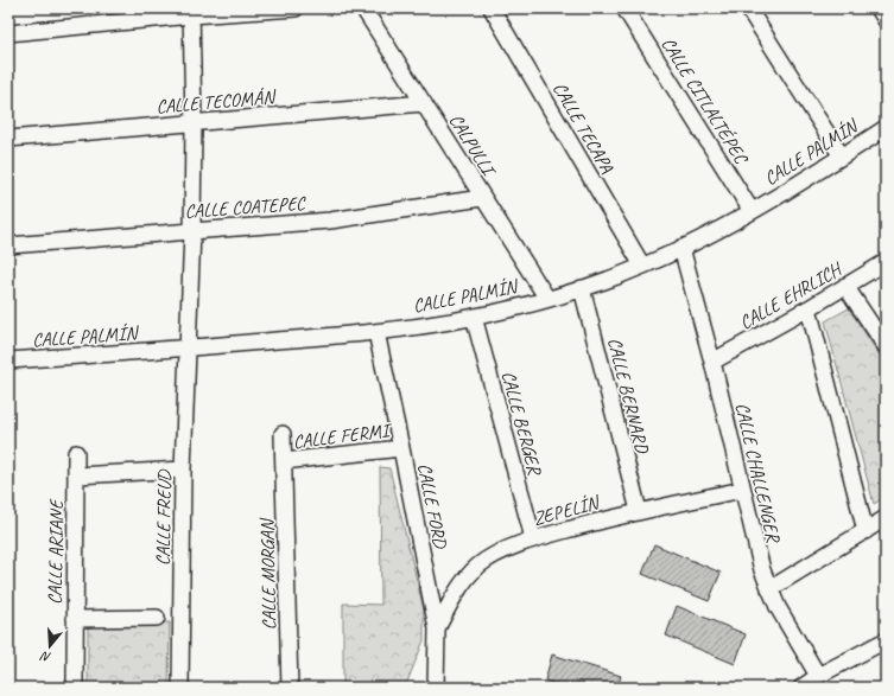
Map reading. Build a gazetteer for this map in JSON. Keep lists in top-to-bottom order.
{
  "streets": {
    "street": [
      "CALLE CITLALTÉPEC",
      "CALLE TECOMÁN",
      "CALLE TECAPA",
      "CALPULLI",
      "CALLE PALMÍN",
      "CALLE COATEPEC",
      "CALLE EHRLICH",
      "CALLE BERNARD",
      "CALLE BERGER",
      "CALLE FERMI",
      "CALLE CHALLENGER",
      "CALLE FORD",
      "ZEPELÍN",
      "CALLE FREUD",
      "CALLE ARIANE",
      "CALLE MORGAN"
    ]
  },
  "crossings": [
    ["CALLE CITLALTÉPEC", "CALLE PALMÍN"],
    ["CALLE TECOMÁN", "CALPULLI"],
    ["CALLE TECOMÁN", "CALLE FREUD"],
    ["CALLE TECAPA", "CALLE PALMÍN"],
    ["CALPULLI", "CALLE PALMÍN"],
    ["CALPULLI", "CALLE COATEPEC"],
    ["CALLE PALMÍN", "CALLE BERNARD"],
    ["CALLE PALMÍN", "CALLE BERGER"],
    ["CALLE PALMÍN", "CALLE CHALLENGER"],
    ["CALLE PALMÍN", "CALLE FORD"],
    ["CALLE PALMÍN", "CALLE FREUD"],
    ["CALLE COATEPEC", "CALLE FREUD"],
    ["CALLE EHRLICH", "CALLE CHALLENGER"],
    ["CALLE BERNARD", "ZEPELÍN"],
    ["CALLE BERGER", "ZEPELÍN"],
    ["CALLE FERMI", "CALLE FORD"],
    ["CALLE FERMI", "CALLE MORGAN"],
    ["CALLE CHALLENGER", "ZEPELÍN"],
    ["CALLE FORD", "ZEPELÍN"]
  ],
  "north": "bottom"
}
